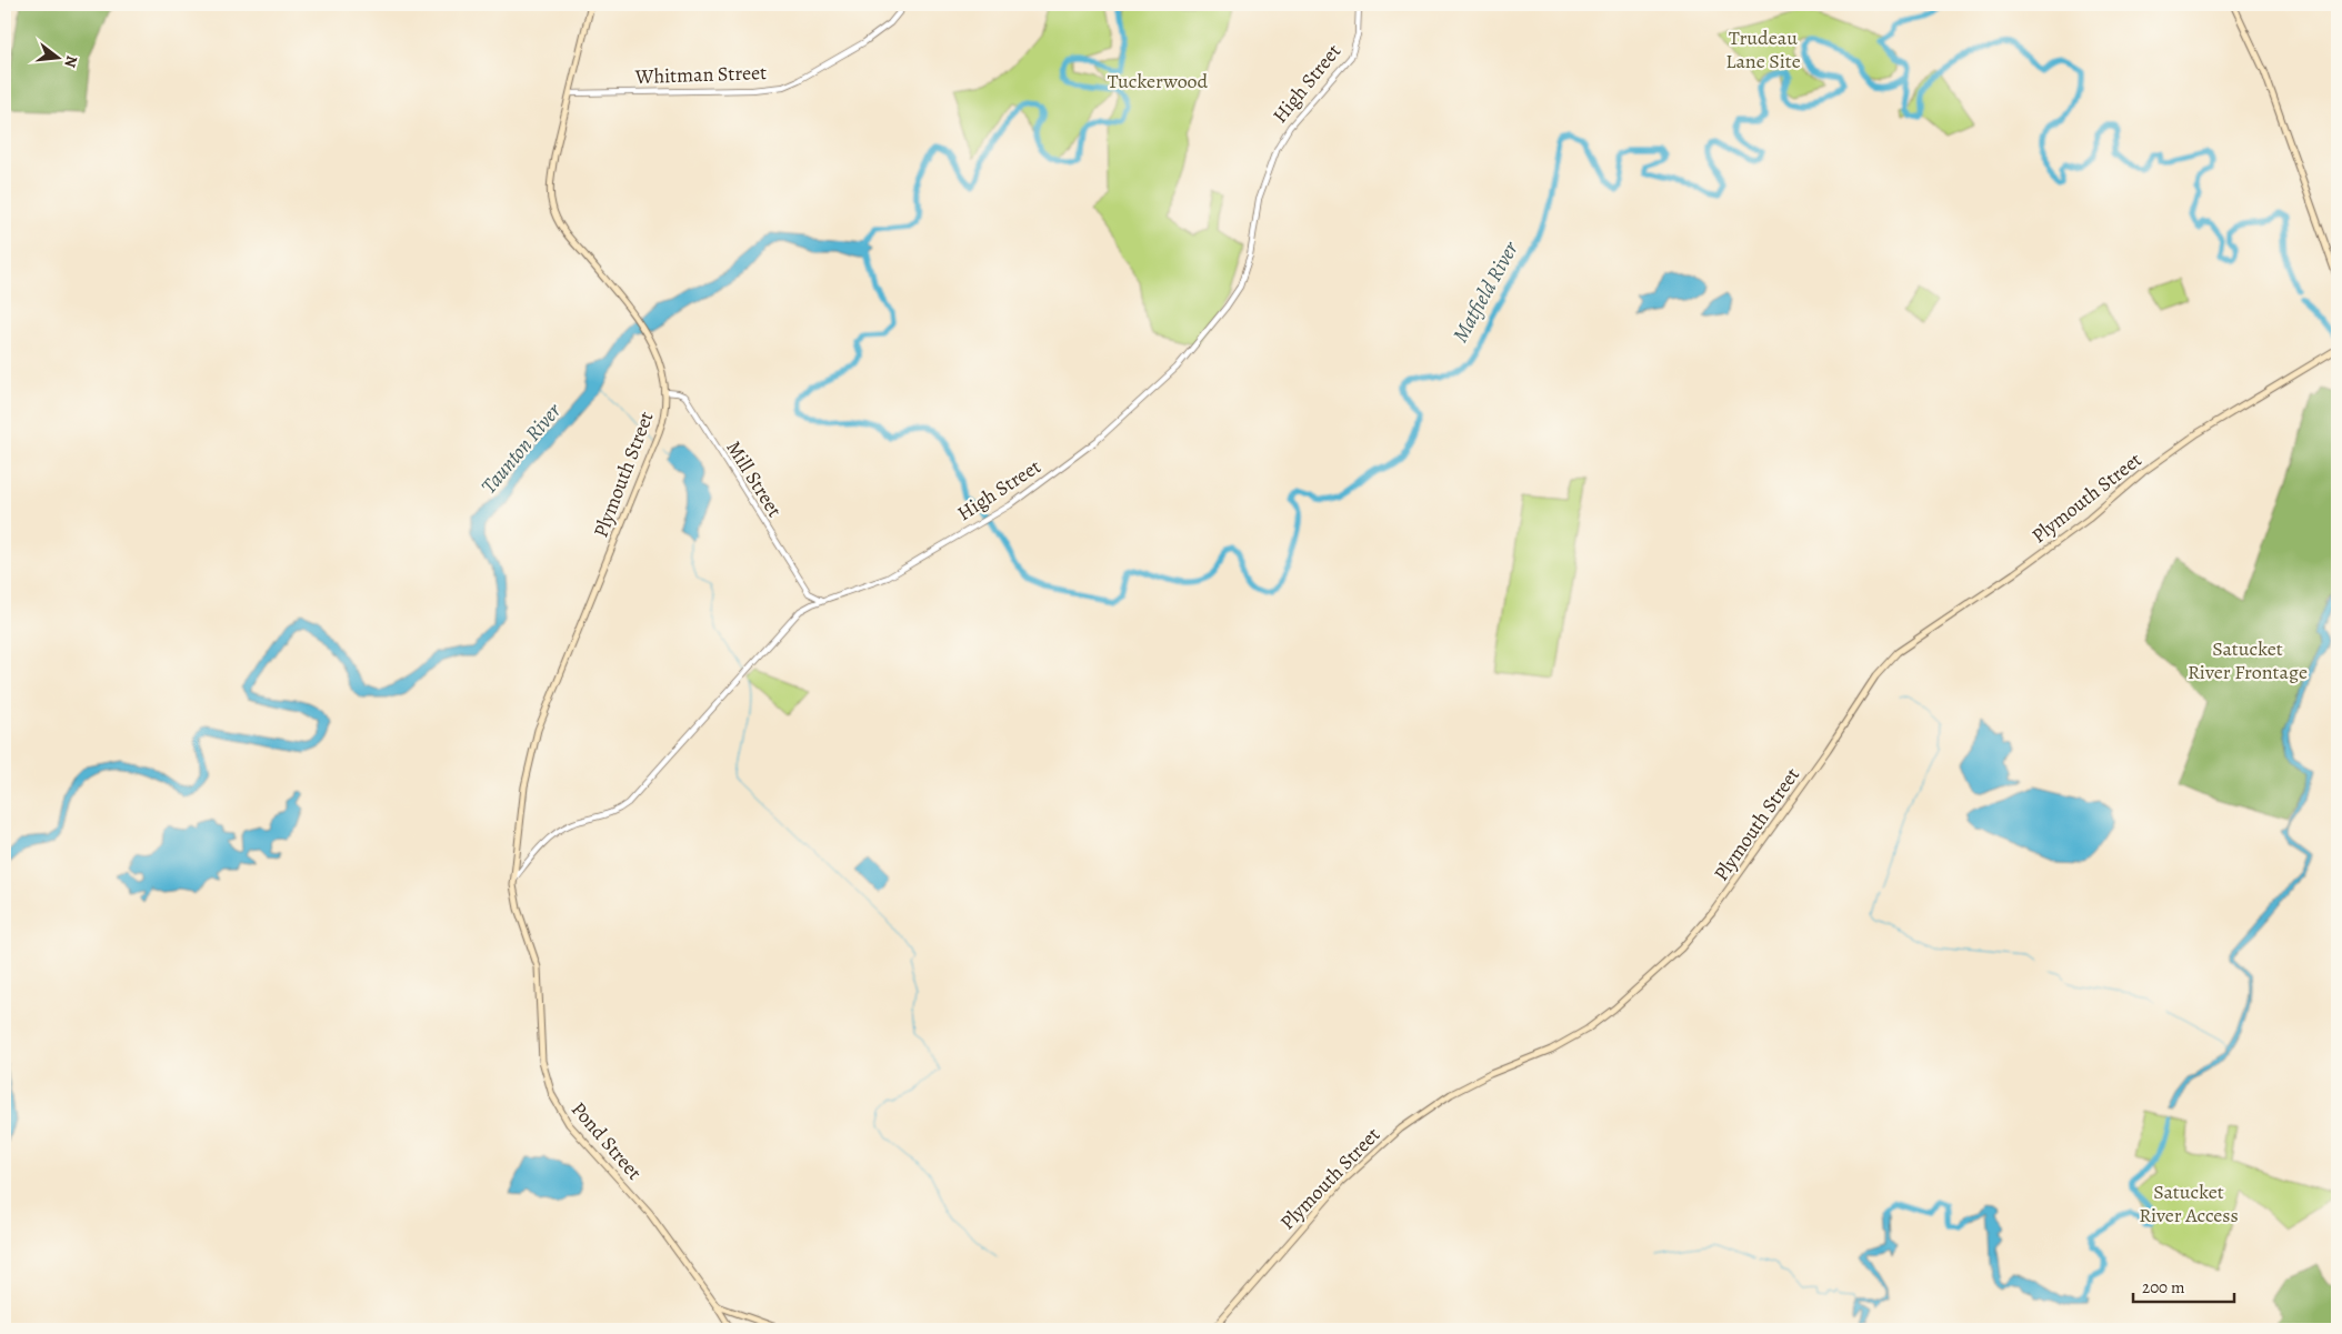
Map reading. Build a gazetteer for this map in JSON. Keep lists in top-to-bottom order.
{
  "streets": {
    "main road": ["Plymouth Street", "Pond Street"],
    "street": ["Whitman Street", "High Street", "Mill Street"]
  },
  "crossings": [
    ["Whitman Street", "Plymouth Street"],
    ["High Street", "Plymouth Street"],
    ["High Street", "Pond Street"],
    ["Plymouth Street", "Mill Street"],
    ["Plymouth Street", "Pond Street"]
  ],
  "water": ["Matfield River", "Taunton River"],
  "parks": [
    "Trudeau Lane Site",
    "Tuckerwood",
    "Satucket River Frontage",
    "Satucket River Access"
  ],
  "scale_bar": "200 m",
  "north": "right"
}
